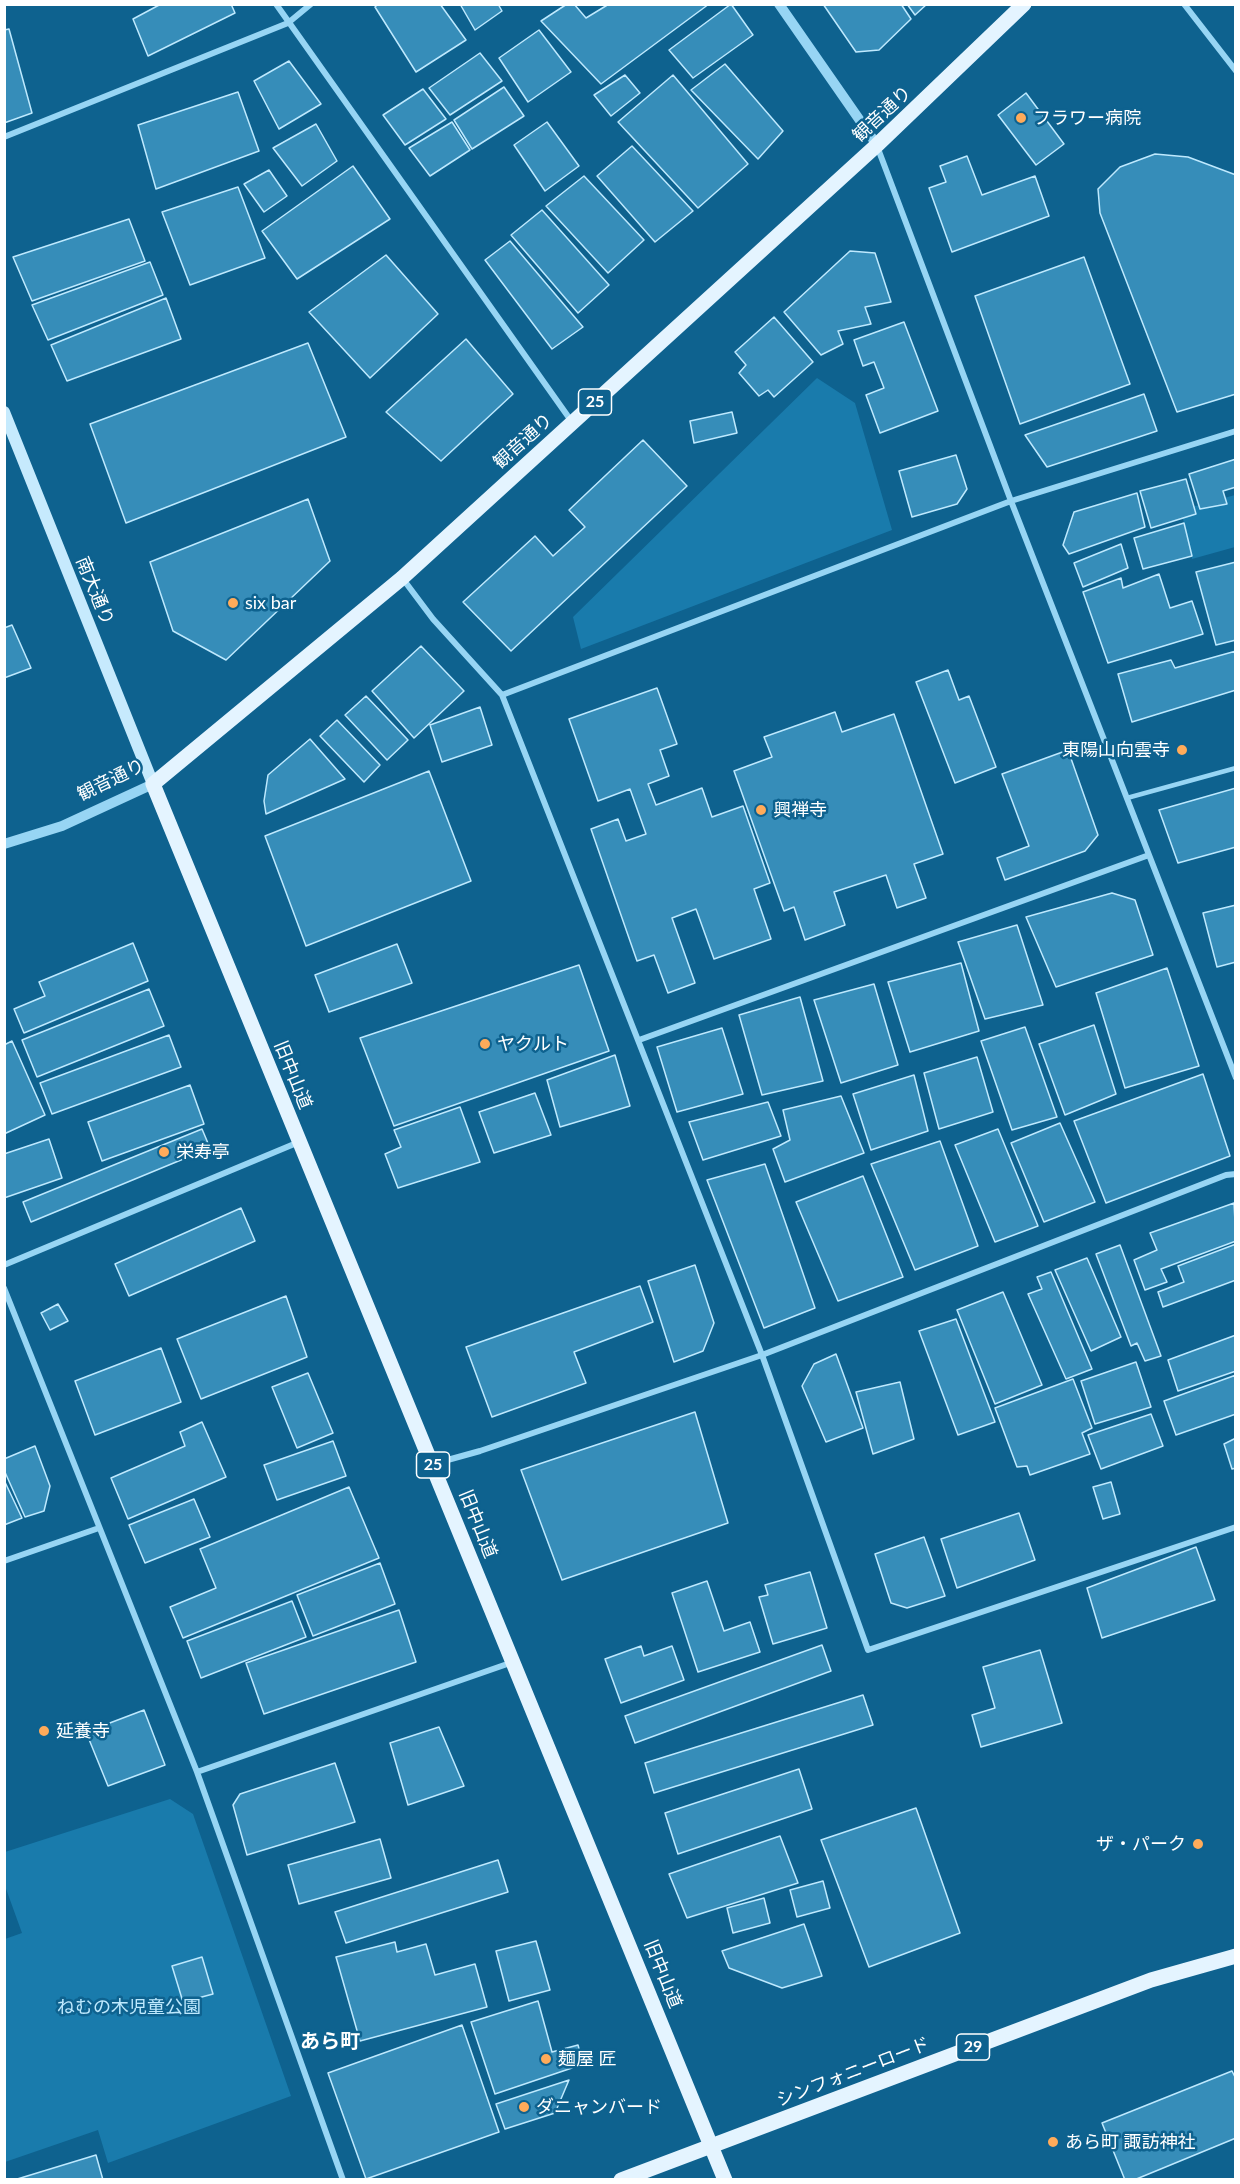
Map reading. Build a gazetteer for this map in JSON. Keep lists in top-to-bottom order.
{
  "streets": {
    "main road": [
      "観音通り",
      "25",
      "南大通り",
      "旧中山道",
      "29",
      "シンフォニーロード"
    ]
  },
  "crossings": [
    ["観音通り", "南大通り"],
    ["観音通り", "旧中山道"],
    ["25", "旧中山道"],
    ["25", "シンフォニーロード"],
    ["南大通り", "旧中山道"],
    ["旧中山道", "シンフォニーロード"]
  ],
  "districts": ["あら町"],
  "parks": ["ねむの木児童公園"],
  "places": [
    "フラワー病院",
    "six bar",
    "東陽山向雲寺",
    "興禅寺",
    "ヤクルト",
    "栄寿亭",
    "延養寺",
    "ザ・パーク",
    "麺屋 匠",
    "ダニャンバード",
    "あら町 諏訪神社"
  ]
}
